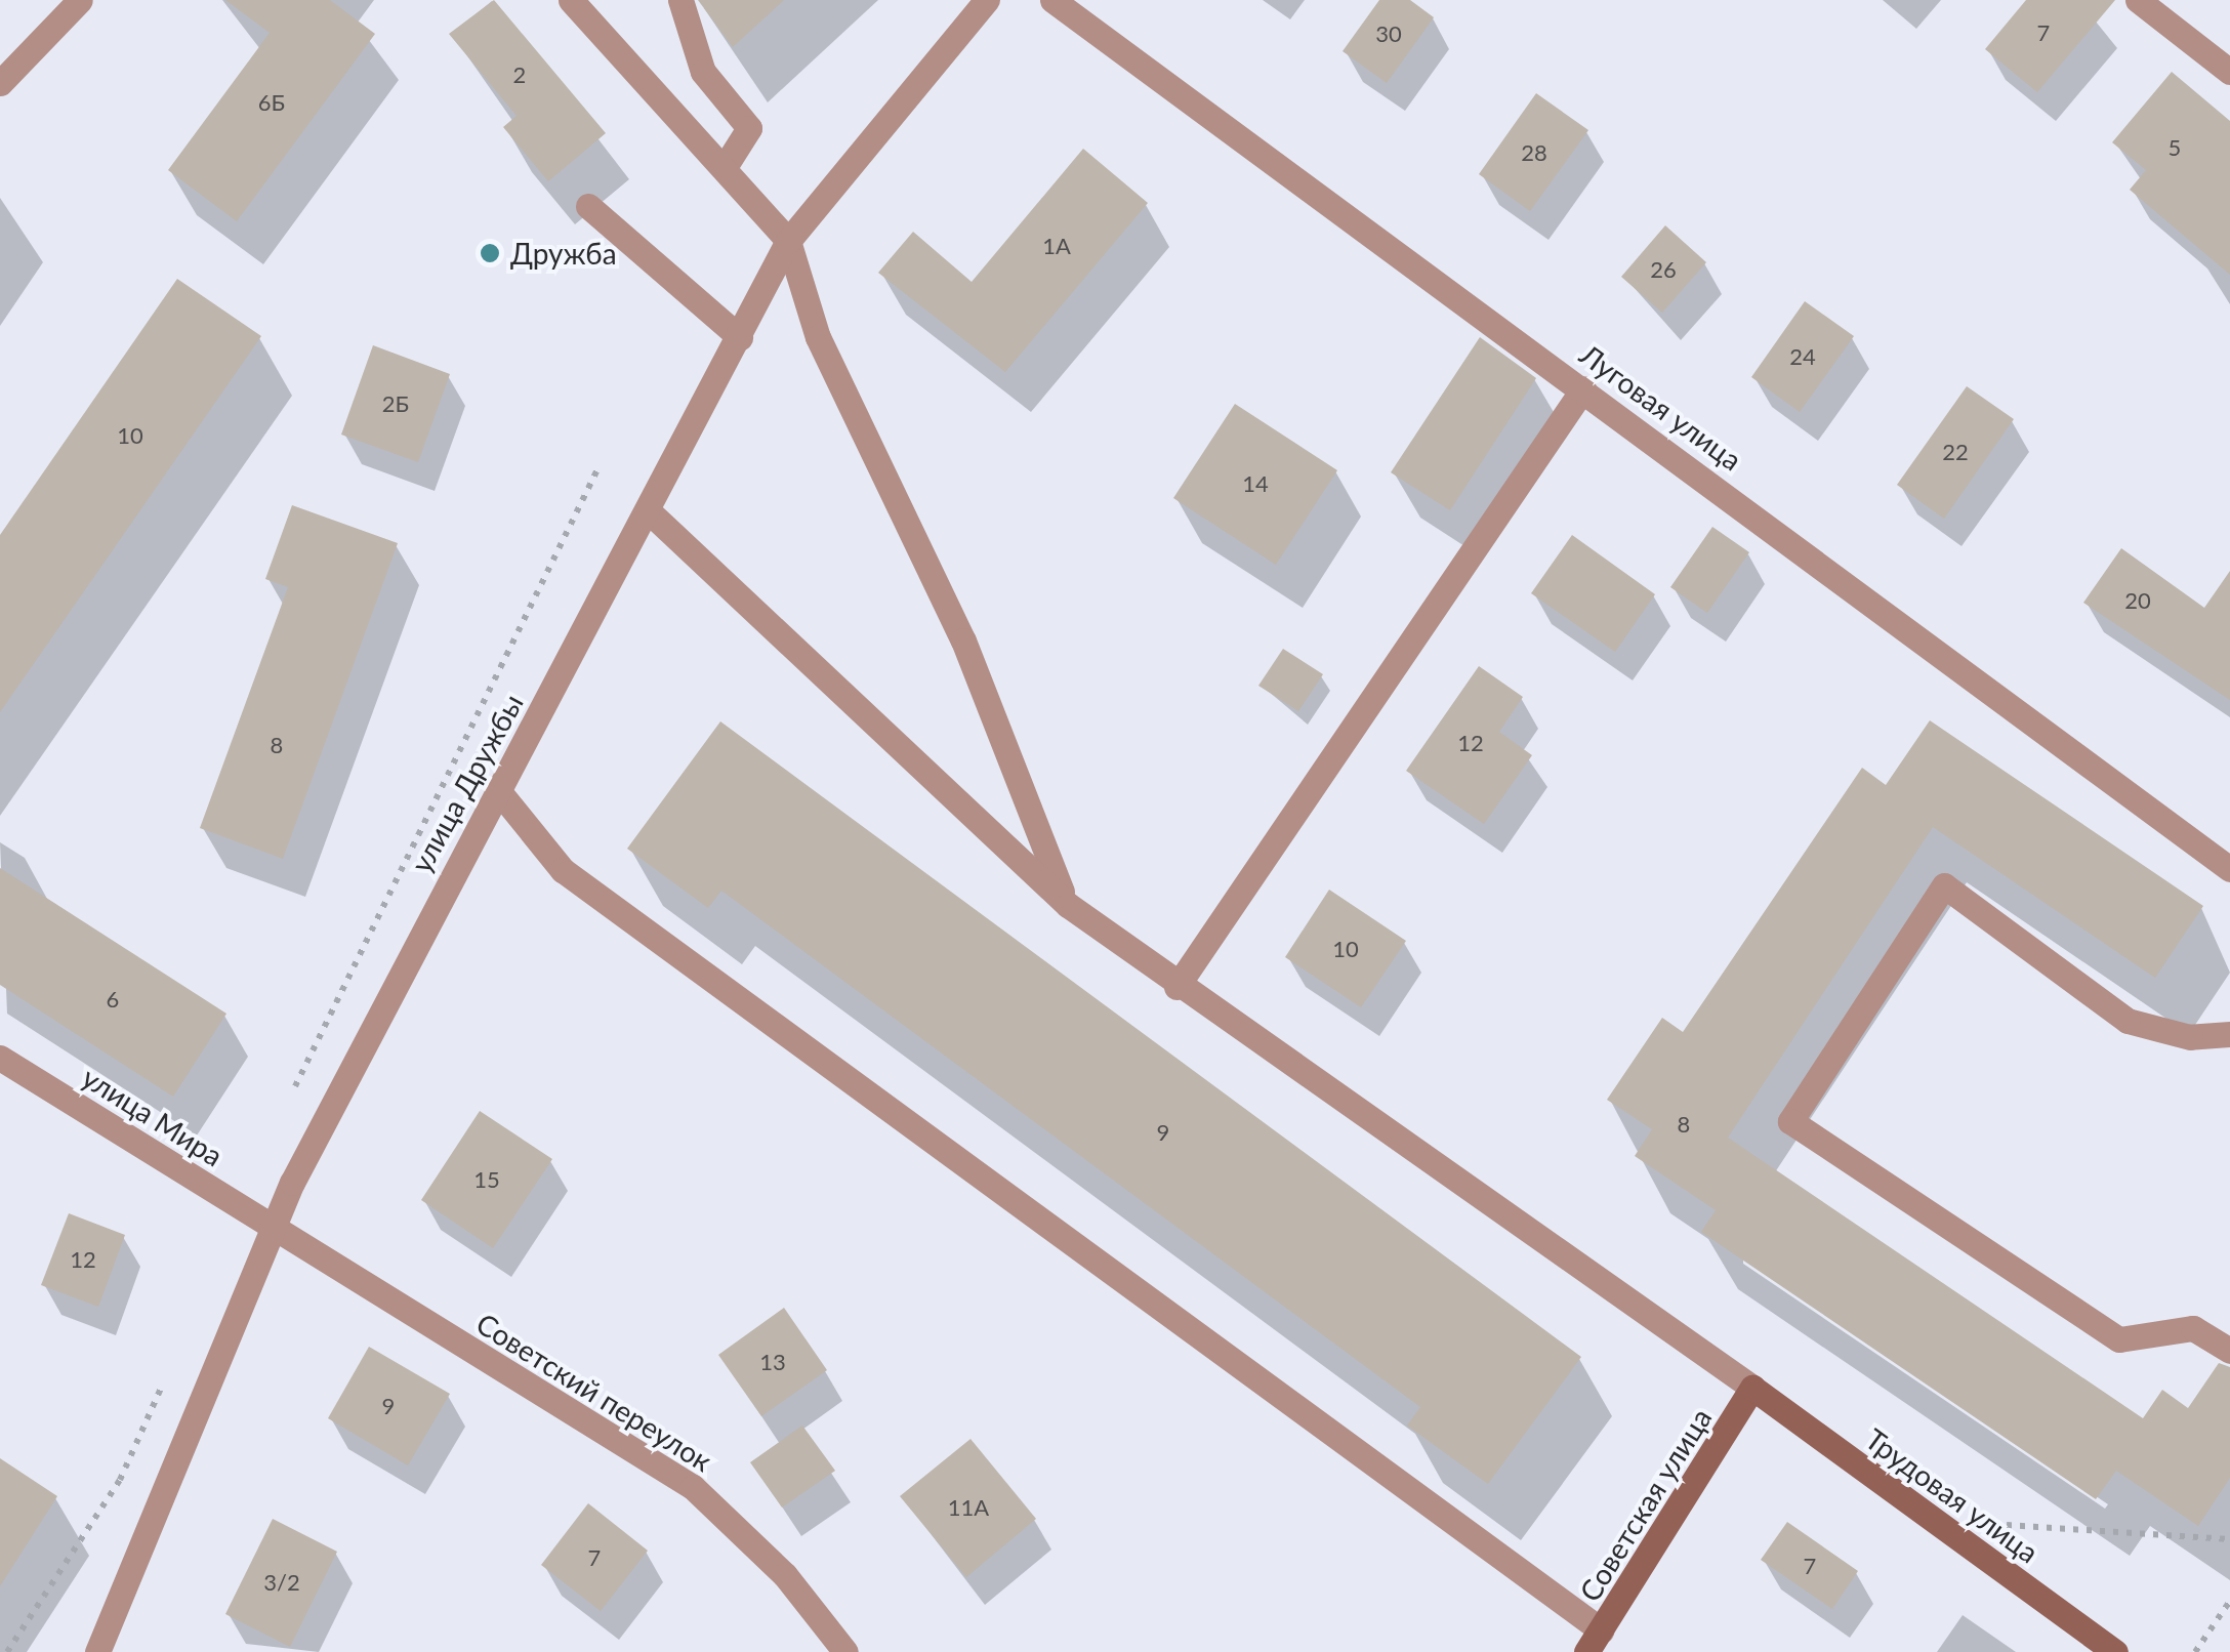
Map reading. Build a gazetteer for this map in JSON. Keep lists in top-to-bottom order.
{
  "streets": {
    "street": [
      "Луговая улица",
      "улица Дружбы",
      "улица Мира",
      "Советский переулок",
      "Трудовая улица",
      "Советская улица"
    ]
  },
  "crossings": [
    ["улица Дружбы", "улица Мира"],
    ["улица Дружбы", "Советский переулок"],
    ["улица Мира", "Советский переулок"],
    ["Трудовая улица", "Советская улица"]
  ],
  "places": ["Дружба"],
  "house_numbers": [
    "7",
    "30",
    "2",
    "6Б",
    "5",
    "28",
    "1А",
    "26",
    "24",
    "2Б",
    "10",
    "22",
    "14",
    "20",
    "12",
    "8",
    "10",
    "6",
    "8",
    "9",
    "15",
    "12",
    "13",
    "9",
    "11А",
    "7",
    "7",
    "3/2"
  ]
}
